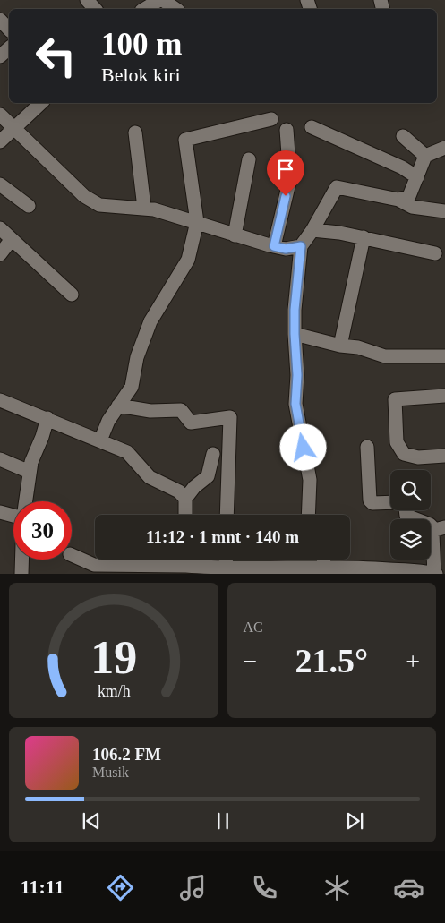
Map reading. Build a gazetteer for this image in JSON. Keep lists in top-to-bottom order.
{
  "page": {
    "turn": ["100 m", "Belok kiri"],
    "limit": "30",
    "trip": "11:12 · 1 mnt · 140 m",
    "tile": "AC",
    "heat": ["−", "21.5°", "+"],
    "song": ["106.2 FM", "Musik"],
    "tabs": "11:11",
    "gauge": ["19", "km/h"]
  }
}
